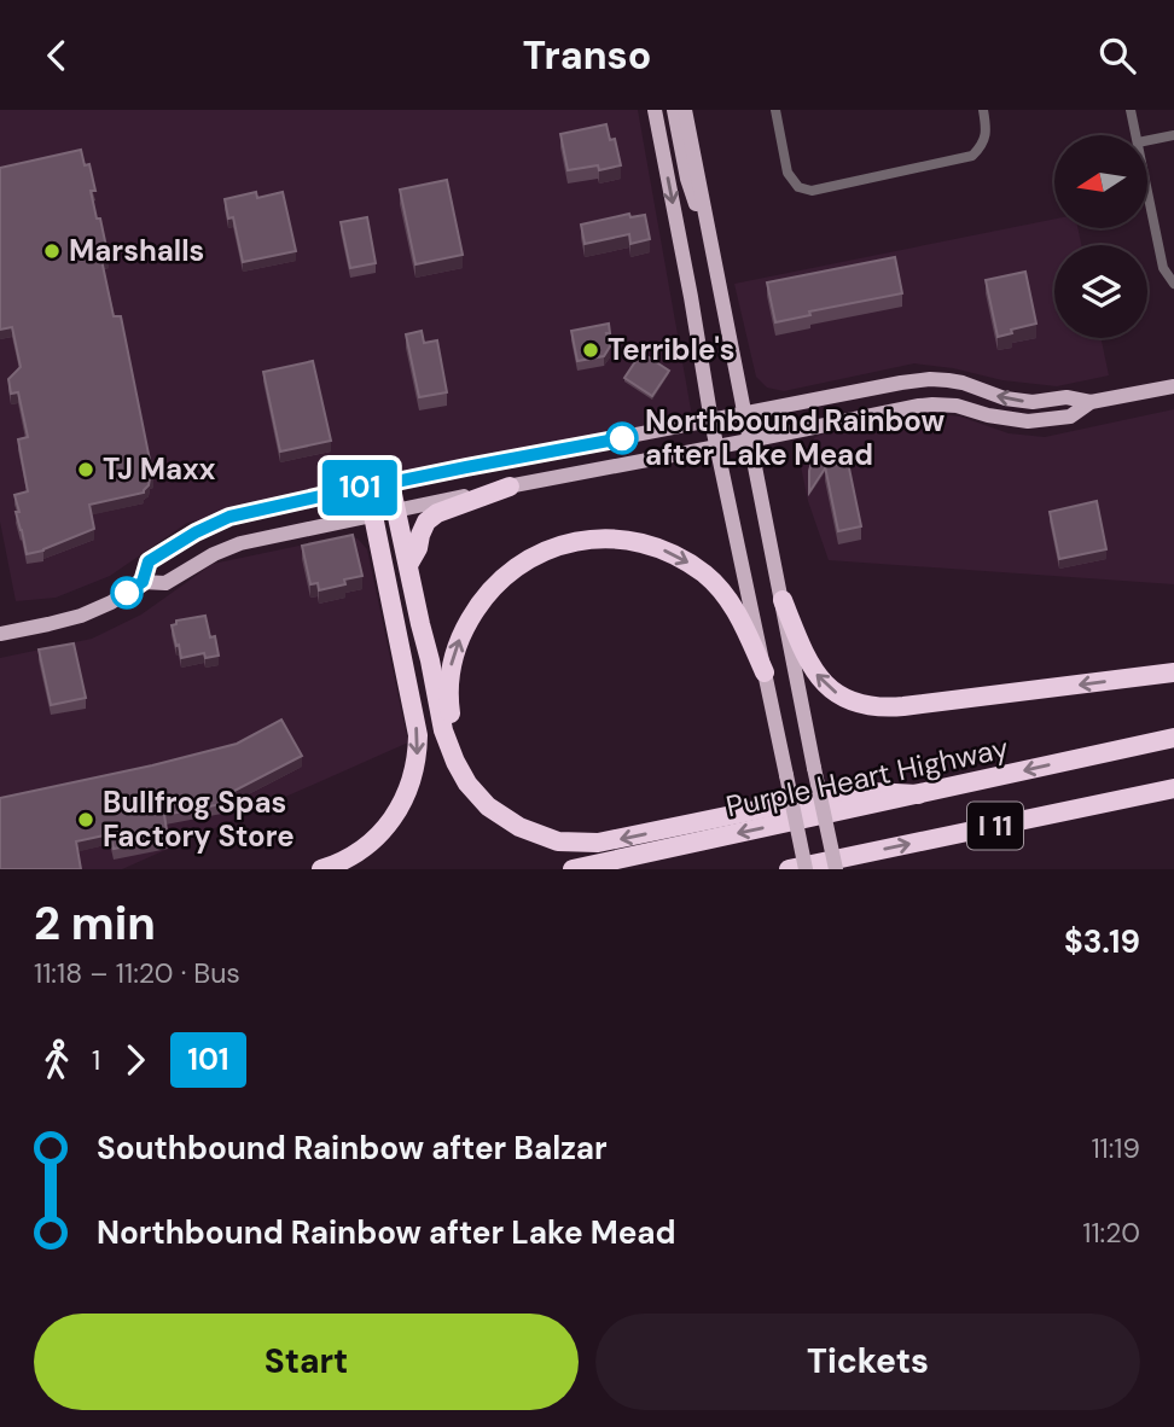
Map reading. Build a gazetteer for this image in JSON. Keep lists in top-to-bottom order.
{
  "streets": {
    "highway": ["Purple Heart Highway", "I 11"]
  },
  "places": [
    "Marshalls",
    "Terrible's",
    "Northbound Rainbow after Lake Mead",
    "TJ Maxx",
    "Bullfrog Spas Factory Store"
  ],
  "lines": ["bus line 101"],
  "north": "left",
  "page": {
    "header": "Transo",
    "on_map": "101",
    "heading": ["2 min", "11:18 – 11:20 · Bus", "$3.19"],
    "legs": ["1", "101"],
    "list": [
      {
        "name": "Southbound Rainbow after Balzar",
        "value": "11:19"
      },
      {
        "name": "Northbound Rainbow after Lake Mead",
        "value": "11:20"
      }
    ],
    "buttons": ["Start", "Tickets"]
  }
}
